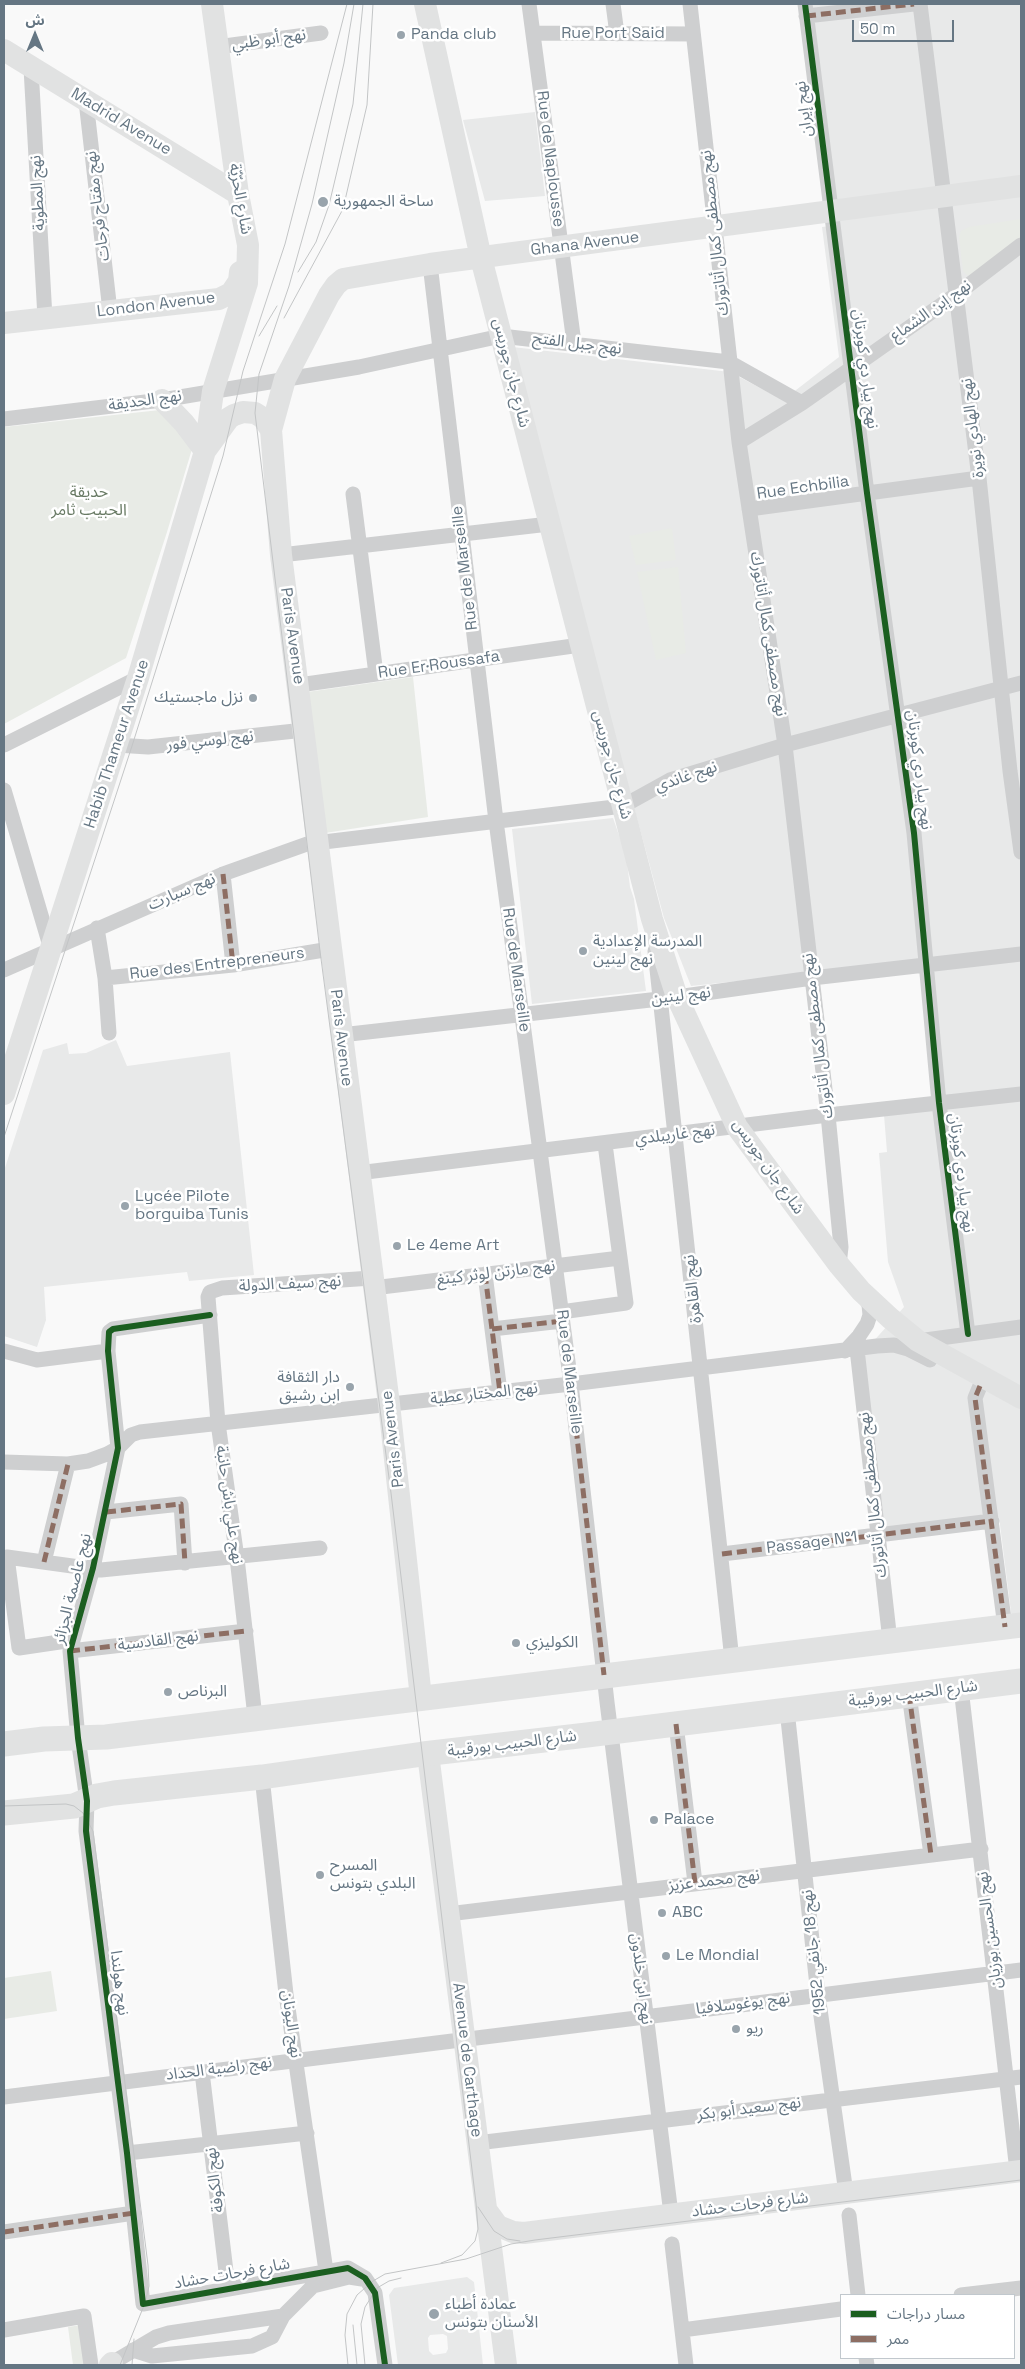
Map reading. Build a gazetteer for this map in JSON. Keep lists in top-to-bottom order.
{
  "streets": {
    "main road": [
      "Madrid Avenue",
      "شارع الحرّيّة",
      "Ghana Avenue",
      "London Avenue",
      "شارع جان جوريس",
      "Paris Avenue",
      "Habib Thameur Avenue",
      "شارع الحبيب بورقيبة",
      "Avenue de Carthage",
      "شارع فرحات حشاد"
    ],
    "street": [
      "Rue Port Said",
      "نهج أبو ظبي",
      "نهج إيران",
      "Rue de Naplousse",
      "نهج المطوية",
      "نهج مفتاح فرحات",
      "نهج مصطفى كمال أتاتورك",
      "نهج إبن الشماع",
      "نهج جبل الفتح",
      "نهج بيار دي كوبرتان",
      "نهج الحديقة",
      "نهج الهادي نويرة",
      "Rue Echbilia",
      "Rue de Marseille",
      "Rue Er·Roussafa",
      "نهج لوسي فور",
      "نهج غاندي",
      "نهج سبارت",
      "Rue des Entrepreneurs",
      "نهج لينين",
      "نهج غاريبلدي",
      "نهج مارتن لوثر كينغ",
      "نهج سيف الدولة",
      "نهج القاهرة",
      "نهج المختار عطية",
      "نهج علي باش حانبة",
      "Passage N°1",
      "نهج عاصمة الجزائر",
      "نهج القادسية",
      "نهج محمد عزيز",
      "نهج الحسين بوزيان",
      "نهج 18 جانفي 1952",
      "نهج ابن خلدون",
      "نهج هولندا",
      "نهج يوغوسلافيا",
      "نهج اليونان",
      "نهج راضية الحداد",
      "نهج سعيد أبو بكر",
      "نهج الكوفة"
    ]
  },
  "crossings": [
    ["Rue Port Said", "Rue de Naplousse"],
    ["Rue Port Said", "نهج مصطفى كمال أتاتورك"],
    ["نهج أبو ظبي", "شارع الحرّيّة"],
    ["نهج إيران", "Ghana Avenue"],
    ["نهج إيران", "نهج بيار دي كوبرتان"],
    ["Madrid Avenue", "نهج المطوية"],
    ["Madrid Avenue", "شارع الحرّيّة"],
    ["Madrid Avenue", "نهج مفتاح فرحات"],
    ["Rue de Naplousse", "Ghana Avenue"],
    ["Rue de Naplousse", "نهج جبل الفتح"],
    ["نهج المطوية", "London Avenue"],
    ["شارع الحرّيّة", "London Avenue"],
    ["شارع الحرّيّة", "نهج الحديقة"],
    ["شارع الحرّيّة", "Habib Thameur Avenue"],
    ["نهج مفتاح فرحات", "London Avenue"],
    ["نهج مصطفى كمال أتاتورك", "Ghana Avenue"],
    ["نهج مصطفى كمال أتاتورك", "نهج إبن الشماع"],
    ["نهج مصطفى كمال أتاتورك", "نهج جبل الفتح"],
    ["نهج مصطفى كمال أتاتورك", "شارع جان جوريس"],
    ["نهج مصطفى كمال أتاتورك", "Rue Echbilia"],
    ["نهج مصطفى كمال أتاتورك", "نهج غاندي"],
    ["نهج مصطفى كمال أتاتورك", "نهج لينين"],
    ["نهج مصطفى كمال أتاتورك", "نهج غاريبلدي"],
    ["نهج مصطفى كمال أتاتورك", "نهج المختار عطية"],
    ["نهج مصطفى كمال أتاتورك", "Passage N°1"],
    ["Ghana Avenue", "نهج جبل الفتح"],
    ["Ghana Avenue", "نهج بيار دي كوبرتان"],
    ["Ghana Avenue", "شارع جان جوريس"],
    ["Ghana Avenue", "نهج الحديقة"],
    ["Ghana Avenue", "نهج الهادي نويرة"],
    ["Ghana Avenue", "Rue de Marseille"],
    ["Ghana Avenue", "Paris Avenue"],
    ["نهج إبن الشماع", "نهج جبل الفتح"],
    ["نهج إبن الشماع", "نهج بيار دي كوبرتان"],
    ["نهج إبن الشماع", "نهج الهادي نويرة"],
    ["نهج جبل الفتح", "شارع جان جوريس"],
    ["نهج جبل الفتح", "نهج الحديقة"],
    ["نهج جبل الفتح", "Rue de Marseille"],
    ["نهج جبل الفتح", "Paris Avenue"],
    ["نهج بيار دي كوبرتان", "Rue Echbilia"],
    ["نهج بيار دي كوبرتان", "نهج غاندي"],
    ["نهج بيار دي كوبرتان", "نهج لينين"],
    ["نهج بيار دي كوبرتان", "نهج غاريبلدي"],
    ["شارع جان جوريس", "Rue Er·Roussafa"],
    ["شارع جان جوريس", "نهج غاندي"],
    ["شارع جان جوريس", "نهج لينين"],
    ["شارع جان جوريس", "نهج غاريبلدي"],
    ["شارع جان جوريس", "نهج القاهرة"],
    ["شارع جان جوريس", "نهج المختار عطية"],
    ["نهج الحديقة", "Paris Avenue"],
    ["نهج الحديقة", "Habib Thameur Avenue"],
    ["نهج الهادي نويرة", "Rue Echbilia"],
    ["نهج الهادي نويرة", "نهج غاندي"],
    ["Rue de Marseille", "Rue Er·Roussafa"],
    ["Rue de Marseille", "نهج غاندي"],
    ["Rue de Marseille", "نهج لينين"],
    ["Rue de Marseille", "نهج غاريبلدي"],
    ["Rue de Marseille", "نهج مارتن لوثر كينغ"],
    ["Rue de Marseille", "نهج المختار عطية"],
    ["Rue de Marseille", "شارع الحبيب بورقيبة"],
    ["Rue de Marseille", "نهج ابن خلدون"],
    ["Paris Avenue", "Rue Er·Roussafa"],
    ["Paris Avenue", "نهج لوسي فور"],
    ["Paris Avenue", "نهج غاندي"],
    ["Paris Avenue", "نهج سبارت"],
    ["Paris Avenue", "Rue des Entrepreneurs"],
    ["Paris Avenue", "نهج لينين"],
    ["Paris Avenue", "نهج غاريبلدي"],
    ["Paris Avenue", "نهج مارتن لوثر كينغ"],
    ["Paris Avenue", "نهج سيف الدولة"],
    ["Paris Avenue", "نهج المختار عطية"],
    ["نهج لوسي فور", "Habib Thameur Avenue"],
    ["Habib Thameur Avenue", "نهج سبارت"],
    ["نهج غاندي", "نهج سبارت"],
    ["نهج لينين", "نهج القاهرة"],
    ["نهج غاريبلدي", "نهج القاهرة"],
    ["نهج مارتن لوثر كينغ", "نهج سيف الدولة"],
    ["نهج سيف الدولة", "نهج علي باش حانبة"],
    ["نهج القاهرة", "نهج المختار عطية"],
    ["نهج القاهرة", "Passage N°1"],
    ["نهج المختار عطية", "نهج علي باش حانبة"],
    ["نهج المختار عطية", "نهج عاصمة الجزائر"],
    ["نهج علي باش حانبة", "نهج القادسية"],
    ["نهج عاصمة الجزائر", "نهج القادسية"],
    ["نهج عاصمة الجزائر", "شارع الحبيب بورقيبة"],
    ["نهج عاصمة الجزائر", "نهج هولندا"],
    ["شارع الحبيب بورقيبة", "نهج الحسين بوزيان"],
    ["شارع الحبيب بورقيبة", "نهج 18 جانفي 1952"],
    ["شارع الحبيب بورقيبة", "نهج ابن خلدون"],
    ["شارع الحبيب بورقيبة", "نهج هولندا"],
    ["شارع الحبيب بورقيبة", "نهج اليونان"],
    ["شارع الحبيب بورقيبة", "Avenue de Carthage"],
    ["نهج محمد عزيز", "نهج الحسين بوزيان"],
    ["نهج محمد عزيز", "نهج 18 جانفي 1952"],
    ["نهج محمد عزيز", "نهج ابن خلدون"],
    ["نهج محمد عزيز", "Avenue de Carthage"],
    ["نهج الحسين بوزيان", "نهج يوغوسلافيا"],
    ["نهج الحسين بوزيان", "نهج سعيد أبو بكر"],
    ["نهج الحسين بوزيان", "شارع فرحات حشاد"],
    ["نهج 18 جانفي 1952", "نهج يوغوسلافيا"],
    ["نهج 18 جانفي 1952", "نهج سعيد أبو بكر"],
    ["نهج 18 جانفي 1952", "شارع فرحات حشاد"],
    ["نهج ابن خلدون", "نهج يوغوسلافيا"],
    ["نهج ابن خلدون", "نهج سعيد أبو بكر"],
    ["نهج ابن خلدون", "شارع فرحات حشاد"],
    ["نهج هولندا", "نهج راضية الحداد"],
    ["نهج هولندا", "شارع فرحات حشاد"],
    ["نهج يوغوسلافيا", "Avenue de Carthage"],
    ["نهج يوغوسلافيا", "نهج راضية الحداد"],
    ["نهج اليونان", "نهج راضية الحداد"],
    ["نهج اليونان", "شارع فرحات حشاد"],
    ["Avenue de Carthage", "نهج راضية الحداد"],
    ["Avenue de Carthage", "نهج سعيد أبو بكر"],
    ["Avenue de Carthage", "شارع فرحات حشاد"],
    ["نهج راضية الحداد", "نهج الكوفة"],
    ["نهج الكوفة", "شارع فرحات حشاد"]
  ],
  "parks": ["حديقة الحبيب ثامر"],
  "places": [
    "Panda club",
    "ساحة الجمهورية",
    "نزل ماجستيك",
    "المدرسة الإعدادية نهج لينين",
    "Lycée Pilote borguiba Tunis",
    "Le 4eme Art",
    "دار الثقافة ابن رشيق",
    "الكوليزي",
    "البرناص",
    "Palace",
    "المسرح البلدي بتونس",
    "ABC",
    "Le Mondial",
    "ريو",
    "عمادة أطباء الأسنان بتونس"
  ],
  "legend": ["مسار دراجات", "ممر"],
  "scale_bar": "50 m",
  "north": "top"
}
